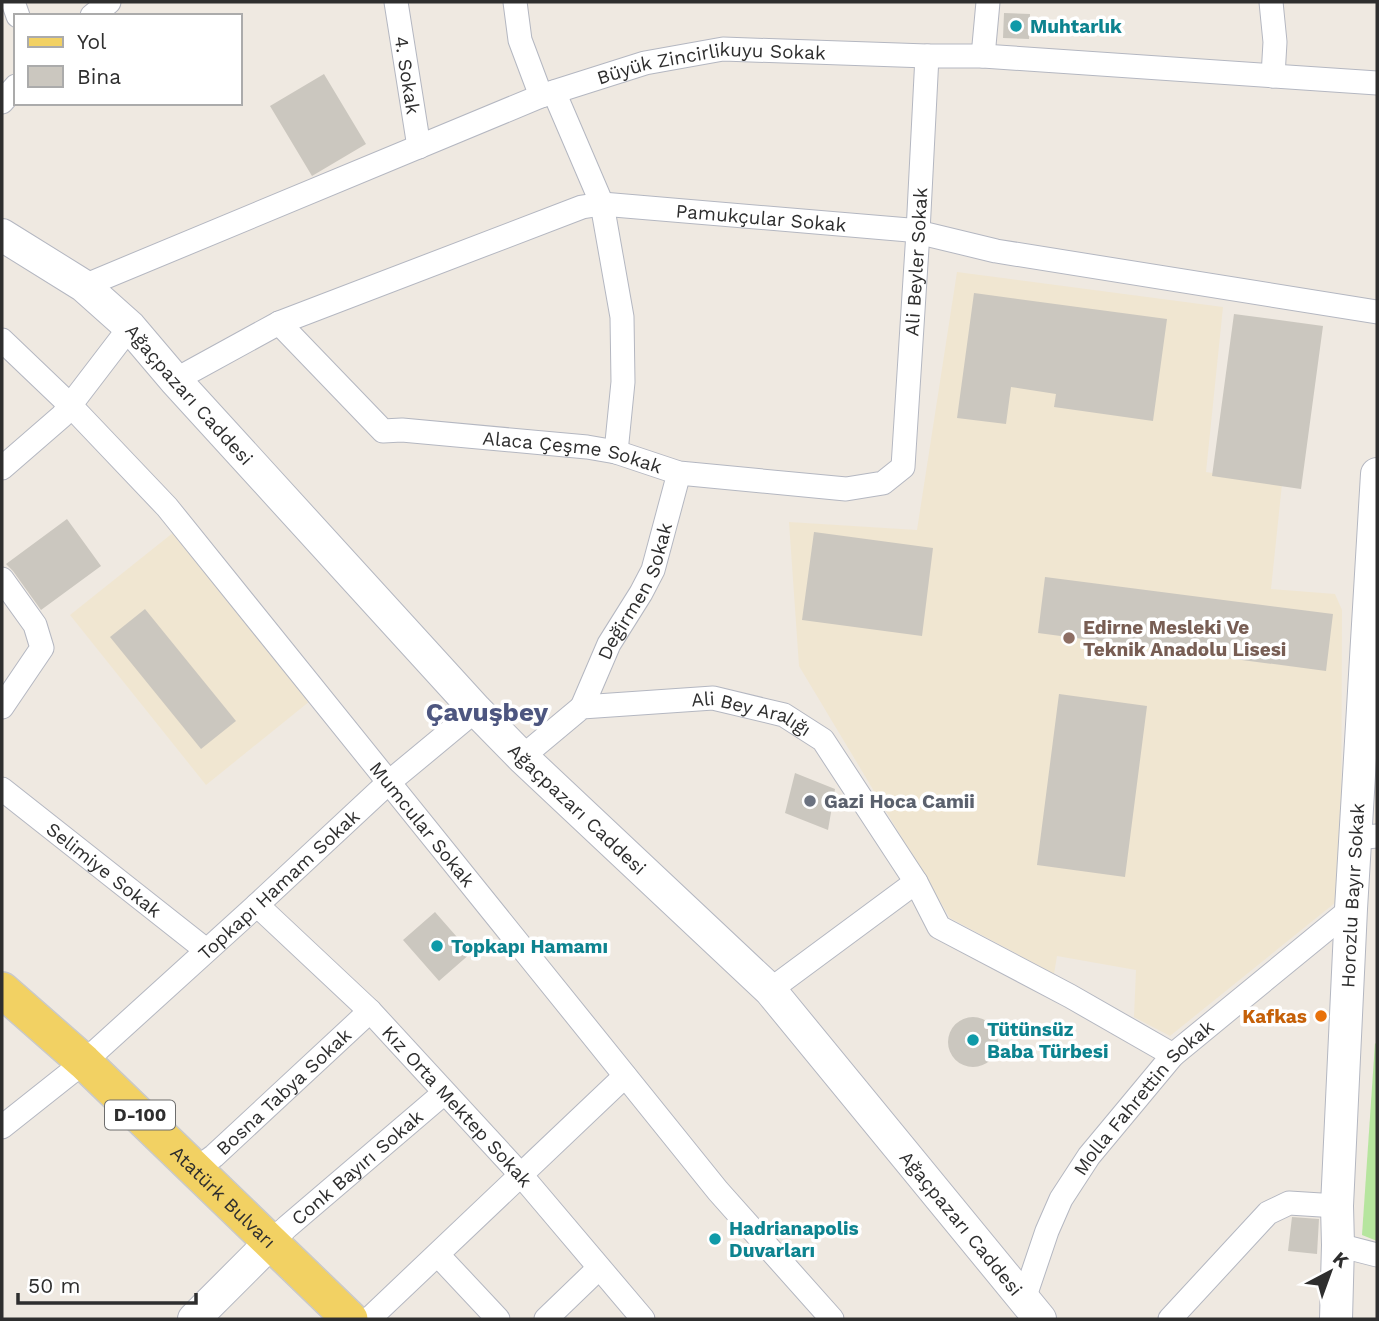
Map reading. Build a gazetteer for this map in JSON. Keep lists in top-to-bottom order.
{
  "streets": {
    "main road": ["D-100", "Atatürk Bulvarı"],
    "street": [
      "Büyük Zincirlikuyu Sokak",
      "4. Sokak",
      "Pamukçular Sokak",
      "Ali Beyler Sokak",
      "Ağaçpazarı Caddesi",
      "Alaca Çeşme Sokak",
      "Değirmen Sokak",
      "Ali Bey Aralığı",
      "Mumcular Sokak",
      "Selimiye Sokak",
      "Topkapı Hamam Sokak",
      "Horozlu Bayır Sokak",
      "Bosna Tabya Sokak",
      "Molla Fahrettin Sokak",
      "Kız Orta Mektep Sokak",
      "Conk Bayırı Sokak"
    ]
  },
  "crossings": [
    ["Büyük Zincirlikuyu Sokak", "4. Sokak"],
    ["Büyük Zincirlikuyu Sokak", "Ali Beyler Sokak"],
    ["Büyük Zincirlikuyu Sokak", "Ağaçpazarı Caddesi"],
    ["Pamukçular Sokak", "Ali Beyler Sokak"],
    ["Pamukçular Sokak", "Ağaçpazarı Caddesi"],
    ["Pamukçular Sokak", "Alaca Çeşme Sokak"],
    ["Ali Beyler Sokak", "Alaca Çeşme Sokak"],
    ["Ağaçpazarı Caddesi", "Topkapı Hamam Sokak"],
    ["Ağaçpazarı Caddesi", "Molla Fahrettin Sokak"],
    ["Alaca Çeşme Sokak", "Değirmen Sokak"],
    ["Değirmen Sokak", "Ali Bey Aralığı"],
    ["Ali Bey Aralığı", "Molla Fahrettin Sokak"],
    ["Mumcular Sokak", "Topkapı Hamam Sokak"],
    ["Selimiye Sokak", "Topkapı Hamam Sokak"],
    ["Topkapı Hamam Sokak", "Kız Orta Mektep Sokak"],
    ["Topkapı Hamam Sokak", "Atatürk Bulvarı"],
    ["Horozlu Bayır Sokak", "Molla Fahrettin Sokak"],
    ["Bosna Tabya Sokak", "Kız Orta Mektep Sokak"],
    ["Bosna Tabya Sokak", "Atatürk Bulvarı"],
    ["Kız Orta Mektep Sokak", "Conk Bayırı Sokak"],
    ["Conk Bayırı Sokak", "Atatürk Bulvarı"]
  ],
  "districts": ["Çavuşbey"],
  "places": [
    "Muhtarlık",
    "Edirne Mesleki Ve Teknik Anadolu Lisesi",
    "Gazi Hoca Camii",
    "Topkapı Hamamı",
    "Kafkas",
    "Tütünsüz Baba Türbesi",
    "Hadrianapolis Duvarları"
  ],
  "legend": ["Yol", "Bina"],
  "scale_bar": "50 m",
  "north": "top right"
}
